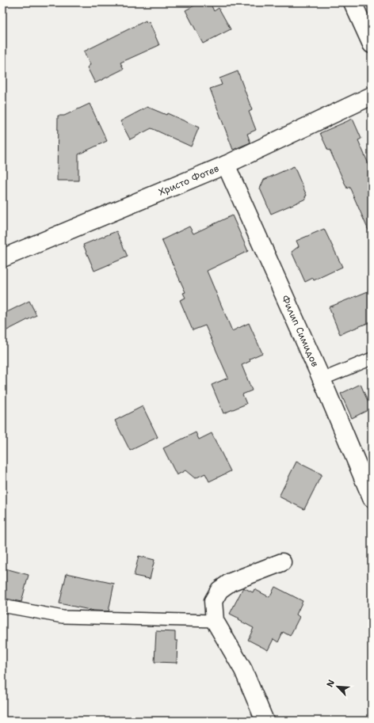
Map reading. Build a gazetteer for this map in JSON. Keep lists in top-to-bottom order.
{
  "streets": {
    "street": ["Христо Фотев", "Филип Симидов"]
  },
  "crossings": [
    ["Христо Фотев", "Филип Симидов"]
  ],
  "north": "top left"
}
